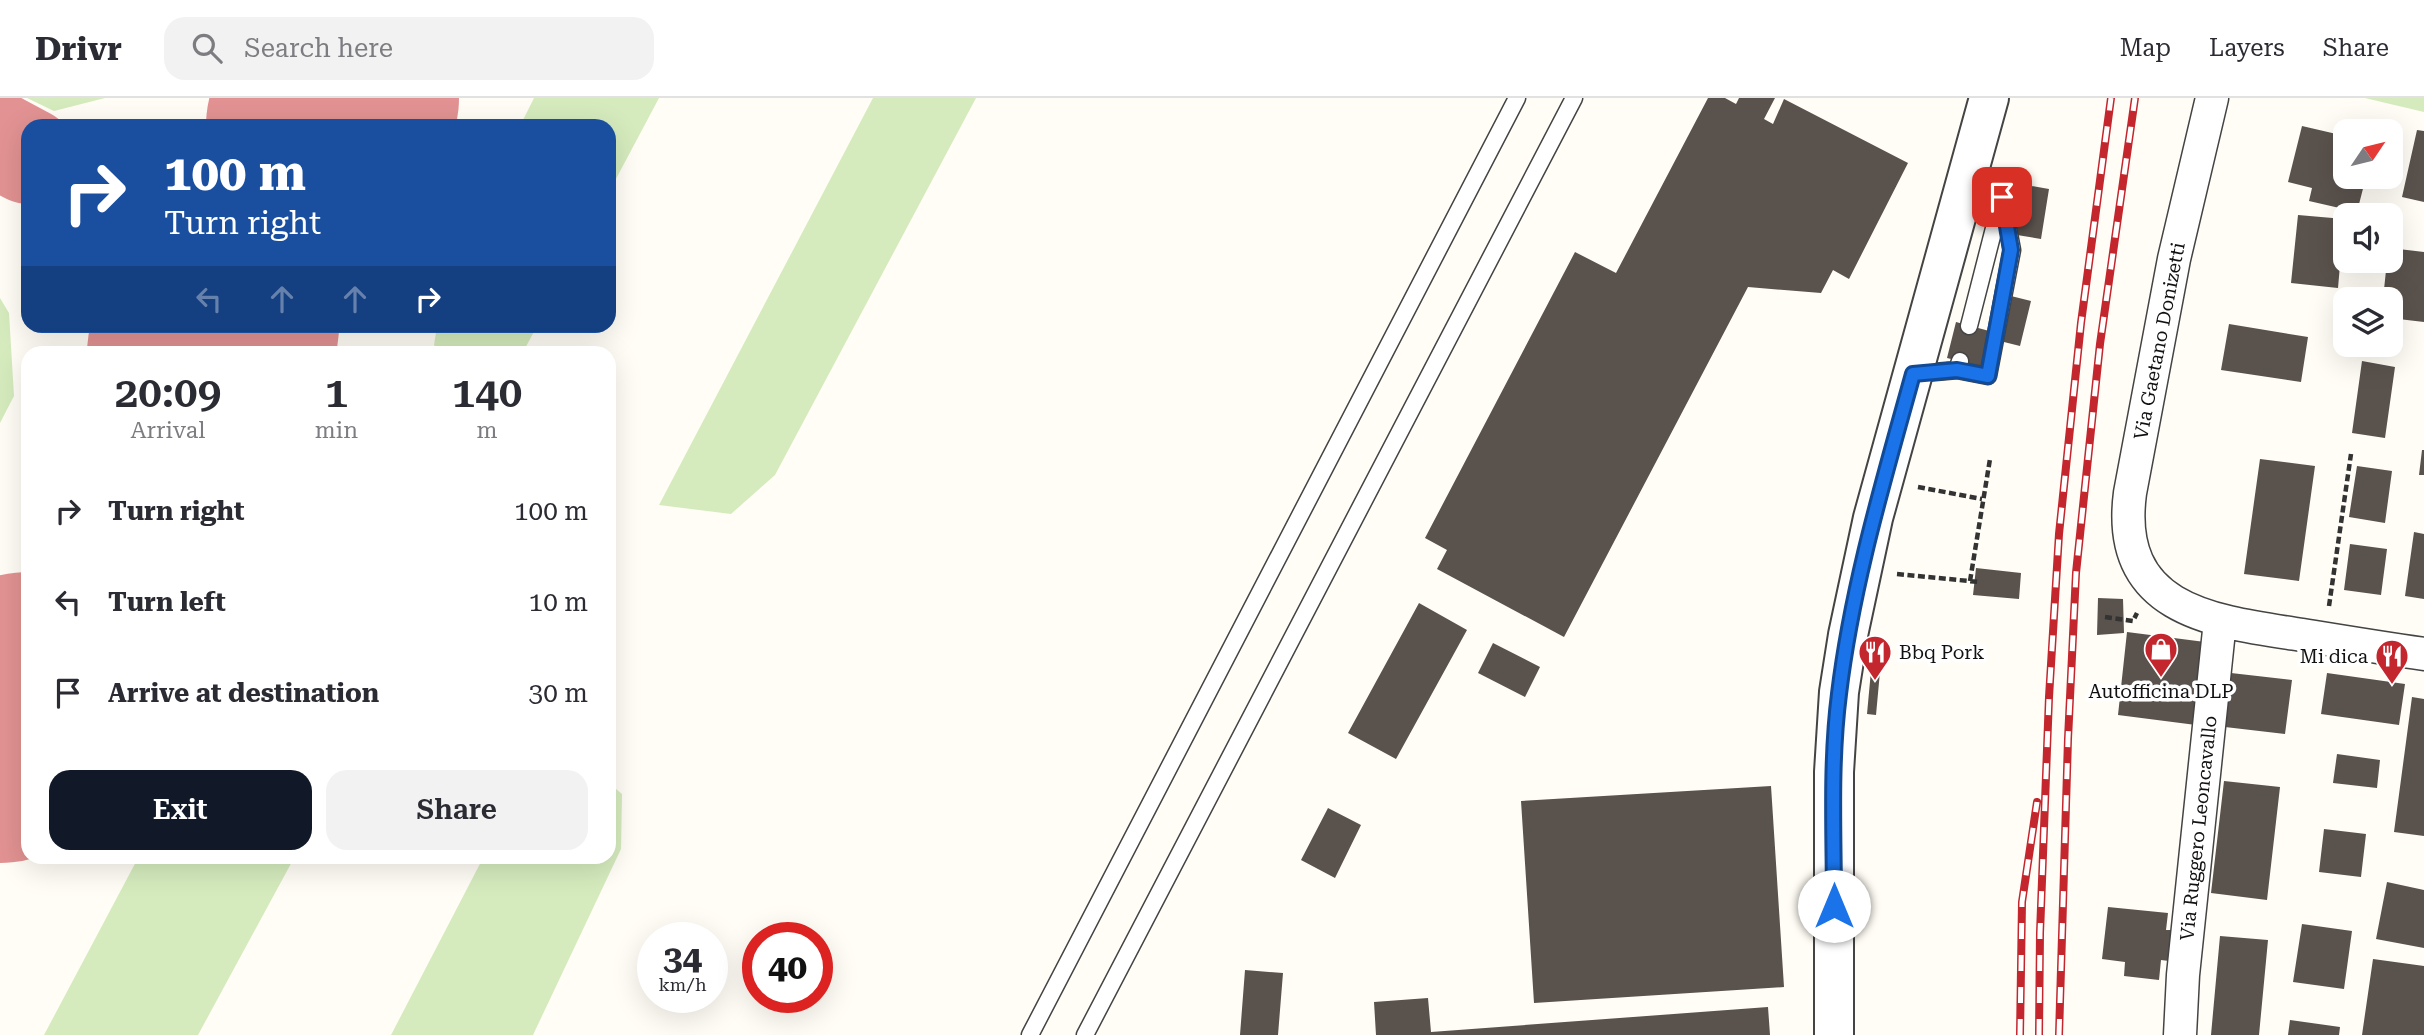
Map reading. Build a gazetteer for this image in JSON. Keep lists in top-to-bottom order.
{
  "streets": {
    "street": ["Via Gaetano Donizetti", "Via Ruggero Leoncavallo"]
  },
  "crossings": [
    ["Via Gaetano Donizetti", "Via Ruggero Leoncavallo"]
  ],
  "places": {
    "shop": ["Autofficina DLP"],
    "restaurant": ["Bbq Pork", "Mi dica"]
  },
  "north": "top right",
  "page": {
    "header": "Drivr",
    "search": "Search here",
    "nav": ["Map", "Layers", "Share"],
    "turn": ["100 m", "Turn right"],
    "eta": [
      "20:09",
      "Arrival",
      "1",
      "min",
      "140",
      "m"
    ],
    "list": [
      {
        "name": "Turn right",
        "value": "100 m"
      },
      {
        "name": "Turn left",
        "value": "10 m"
      },
      {
        "name": "Arrive at destination",
        "value": "30 m"
      }
    ],
    "buttons": ["Exit", "Share"],
    "speed": "34 km/h",
    "limit": "40"
  }
}
